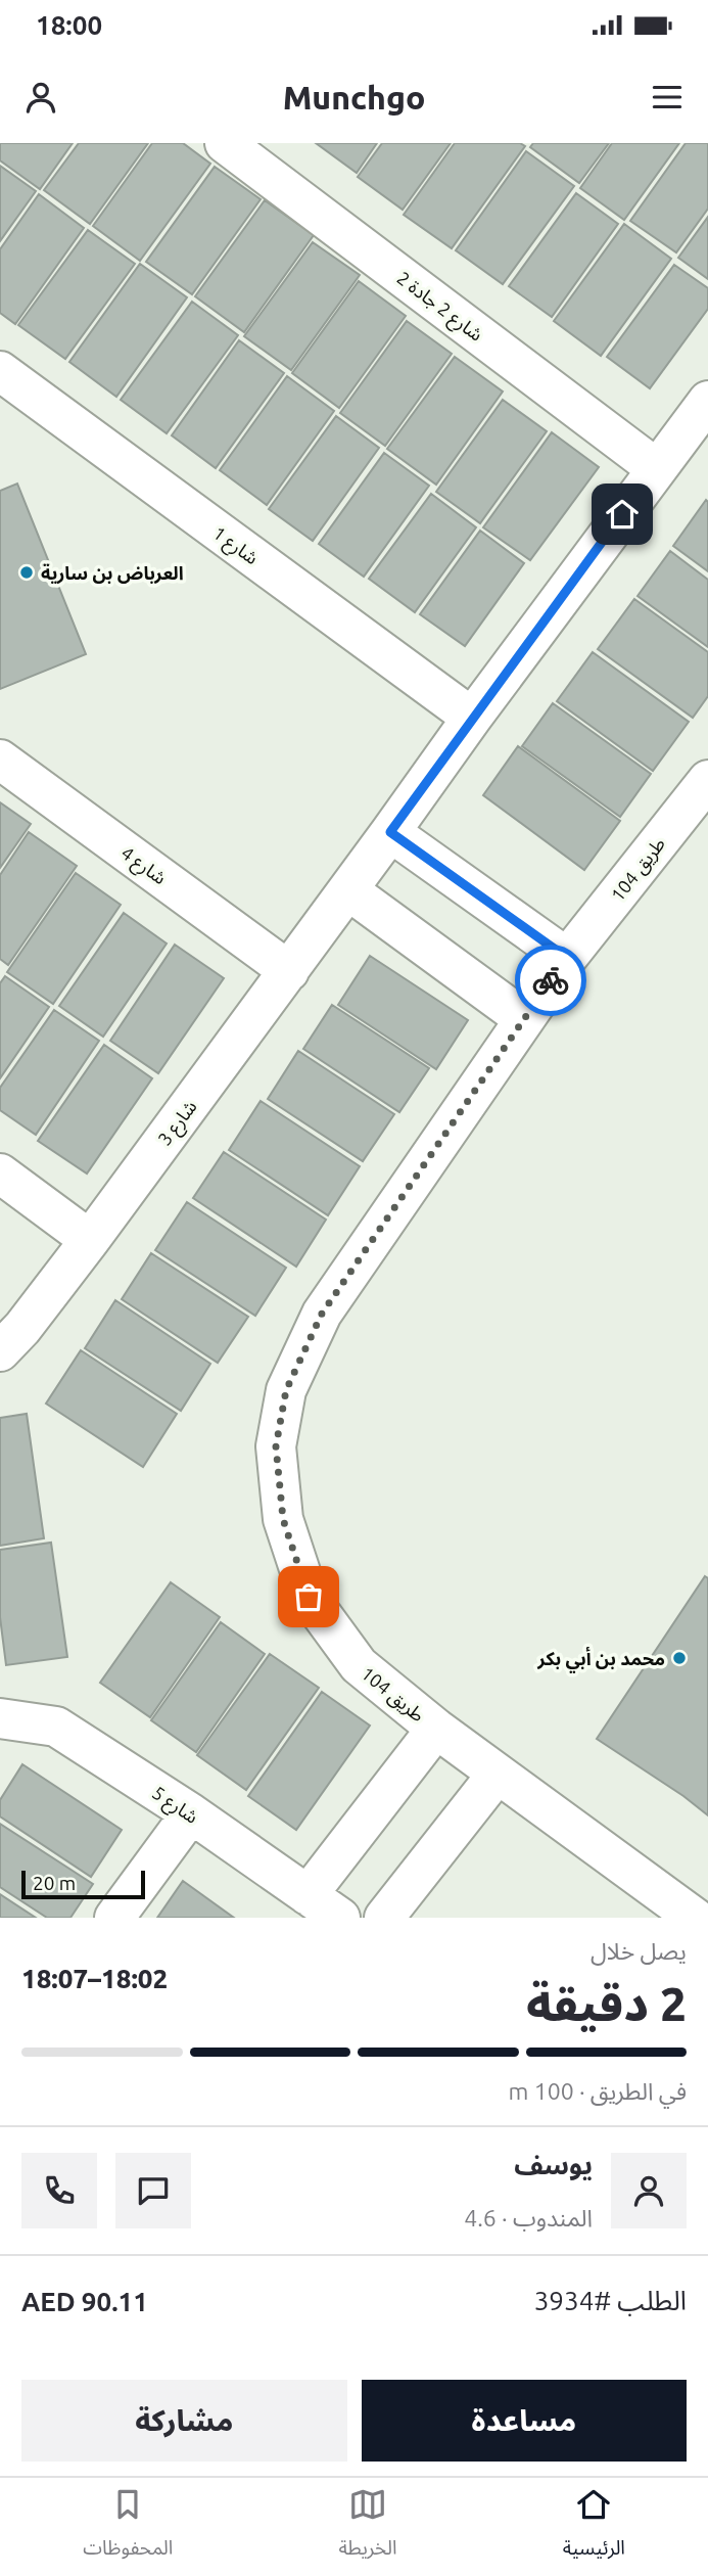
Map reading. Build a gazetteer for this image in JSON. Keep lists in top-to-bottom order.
{
  "streets": {
    "street": [
      "شارع 2 جادة 2",
      "شارع 1",
      "شارع 4",
      "طريق 104",
      "شارع 3",
      "شارع 5"
    ]
  },
  "crossings": [
    ["شارع 2 جادة 2", "شارع 3"],
    ["شارع 1", "شارع 3"],
    ["شارع 4", "شارع 3"],
    ["طريق 104", "شارع 5"]
  ],
  "places": ["العرباض بن سارية", "محمد بن أبي بكر"],
  "scale_bar": "20 m",
  "page": {
    "status": "18:00",
    "header": "Munchgo",
    "scale": "20 m",
    "heading": ["2 دقيقة", "يصل خلال", "18:02–18:07"],
    "panel": [
      "يوسف",
      "المندوب · 4.6",
      "الطلب #3934",
      "AED 90.11"
    ],
    "bar": "في الطريق · 100 m",
    "buttons": ["مساعدة", "مشاركة"],
    "tabs": ["الرئيسية", "الخريطة", "المحفوظات"]
  }
}
